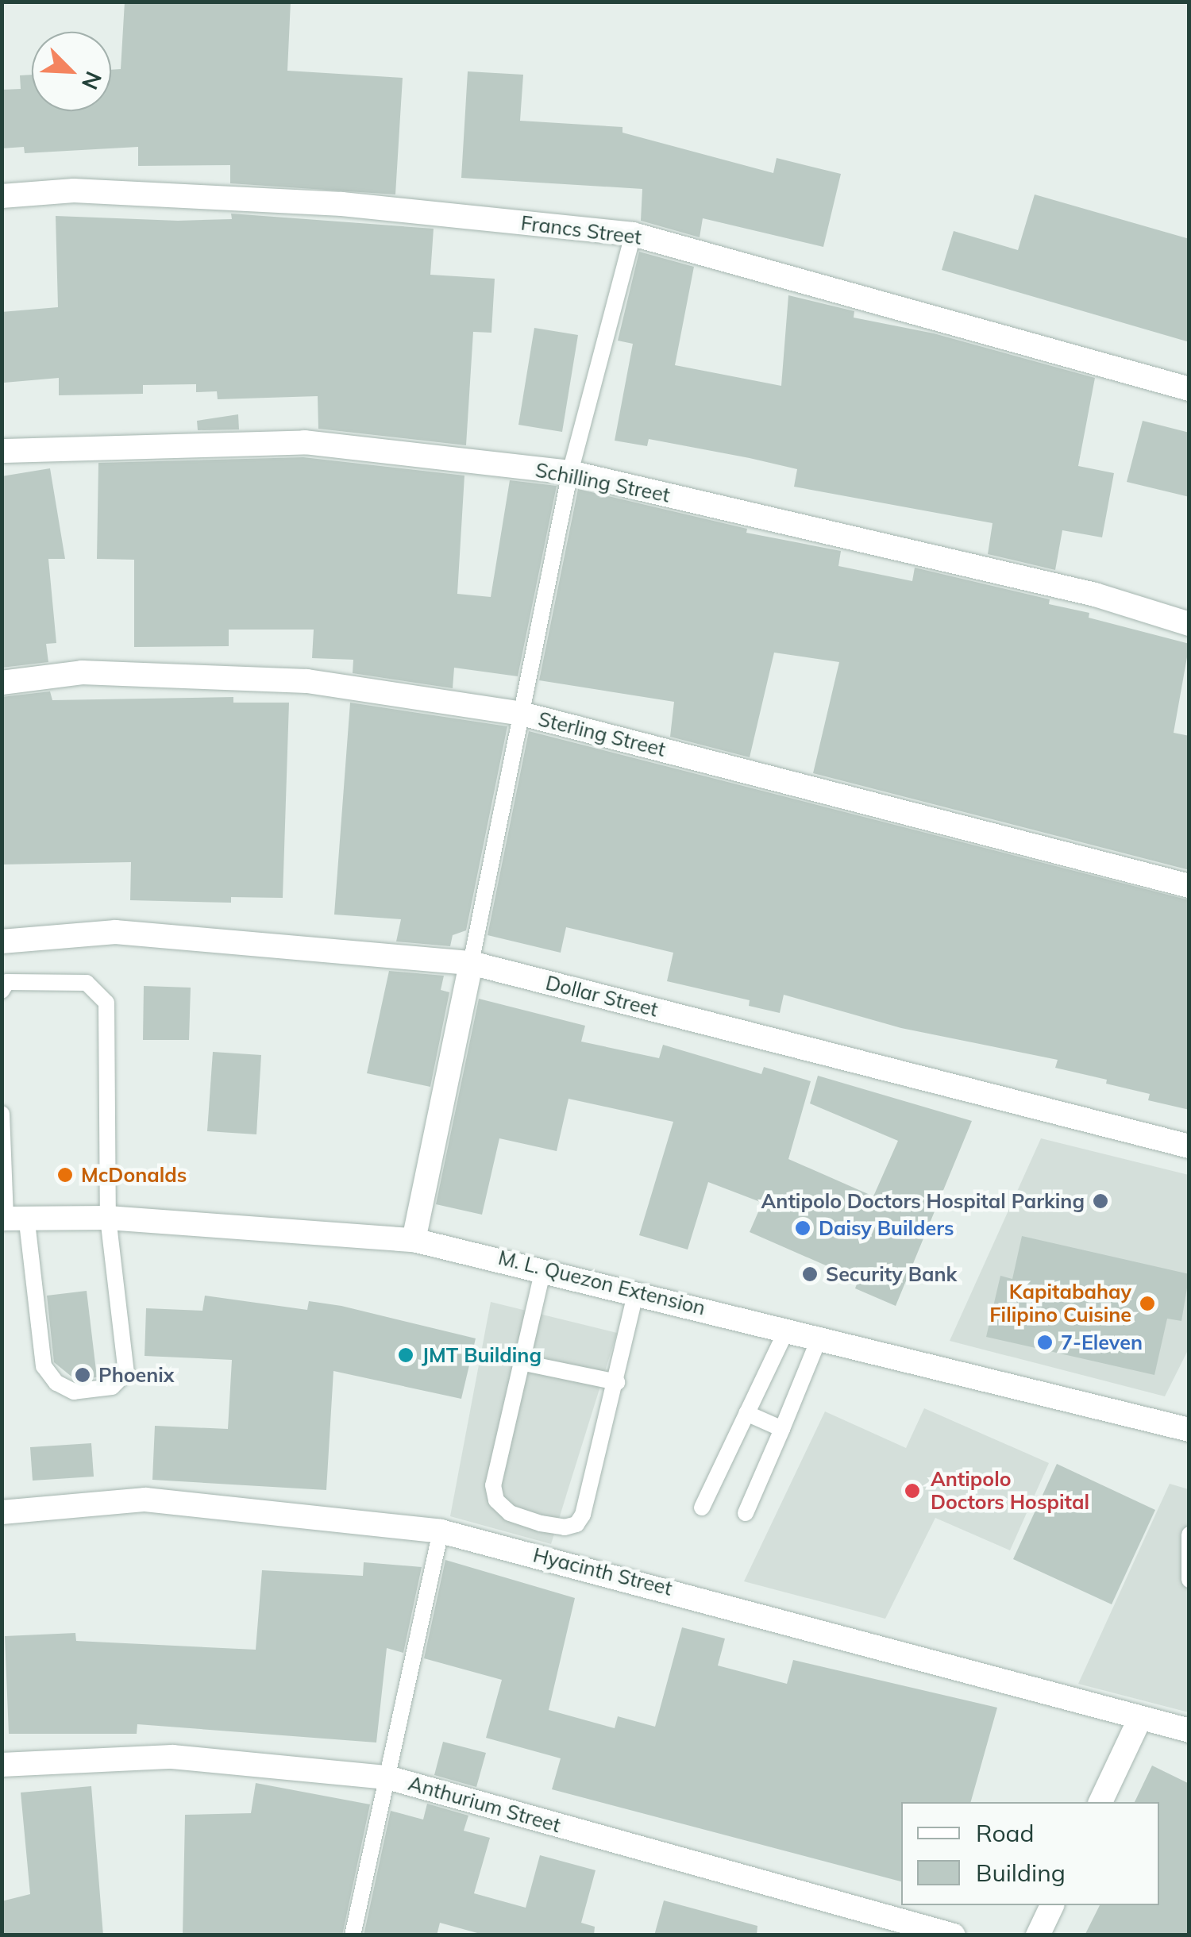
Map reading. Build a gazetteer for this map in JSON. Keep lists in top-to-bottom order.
{
  "streets": {
    "street": [
      "Francs Street",
      "Schilling Street",
      "Sterling Street",
      "Dollar Street",
      "M. L. Quezon Extension",
      "Hyacinth Street",
      "Anthurium Street"
    ]
  },
  "places": [
    "McDonalds",
    "Antipolo Doctors Hospital Parking",
    "Daisy Builders",
    "Security Bank",
    "Kapitabahay Filipino Cuisine",
    "7-Eleven",
    "JMT Building",
    "Phoenix",
    "Antipolo Doctors Hospital"
  ],
  "legend": ["Road", "Building"],
  "north": "bottom right"
}
